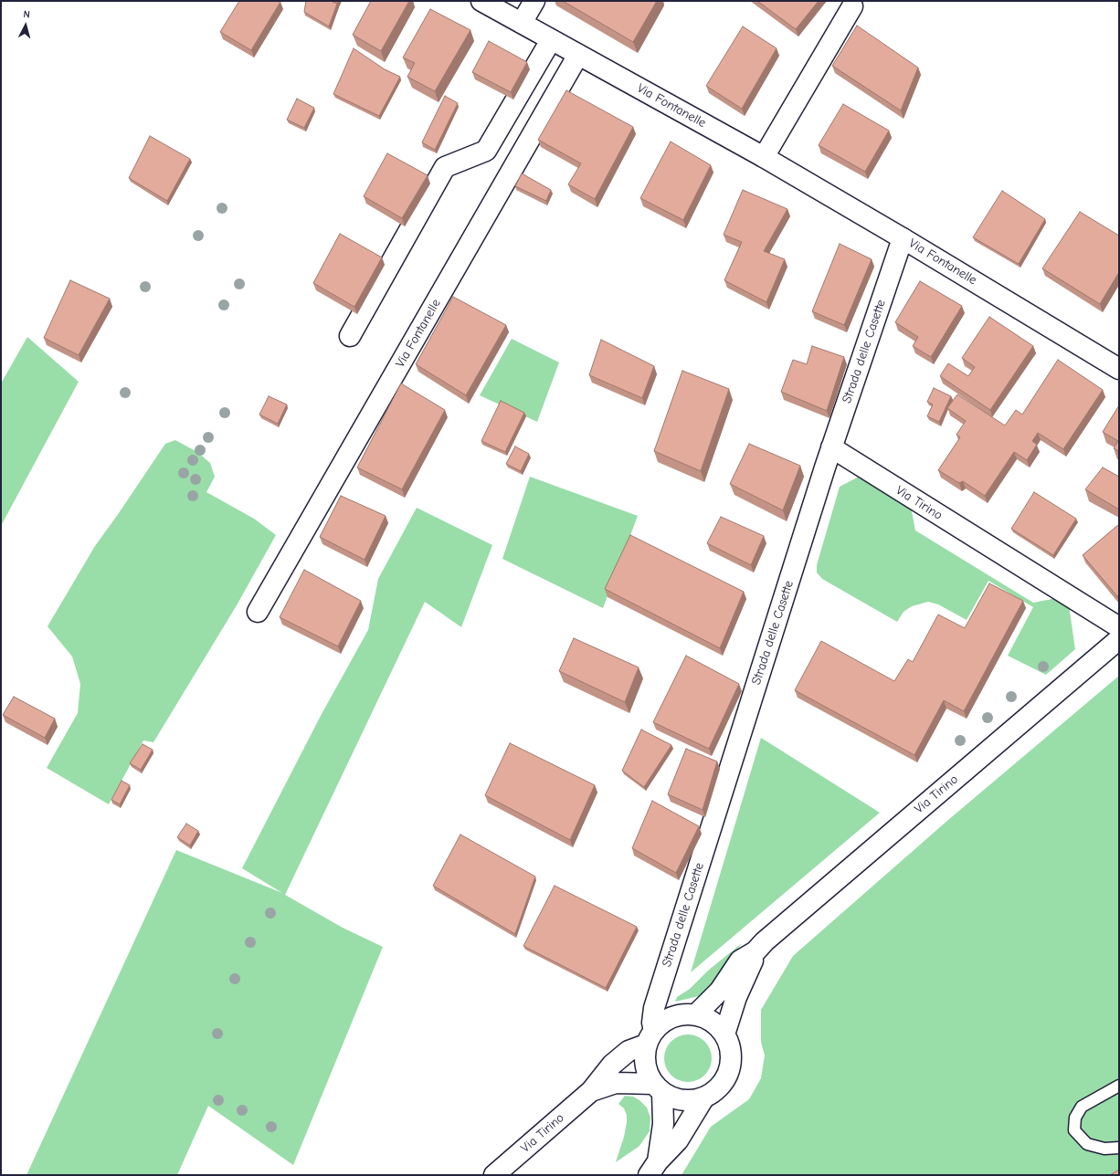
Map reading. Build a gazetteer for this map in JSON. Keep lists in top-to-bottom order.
{
  "streets": {
    "street": ["Via Fontanelle", "Strada delle Casette", "Via Tirino"]
  },
  "crossings": [
    ["Via Fontanelle", "Strada delle Casette"],
    ["Strada delle Casette", "Via Tirino"]
  ],
  "north": "top"
}
